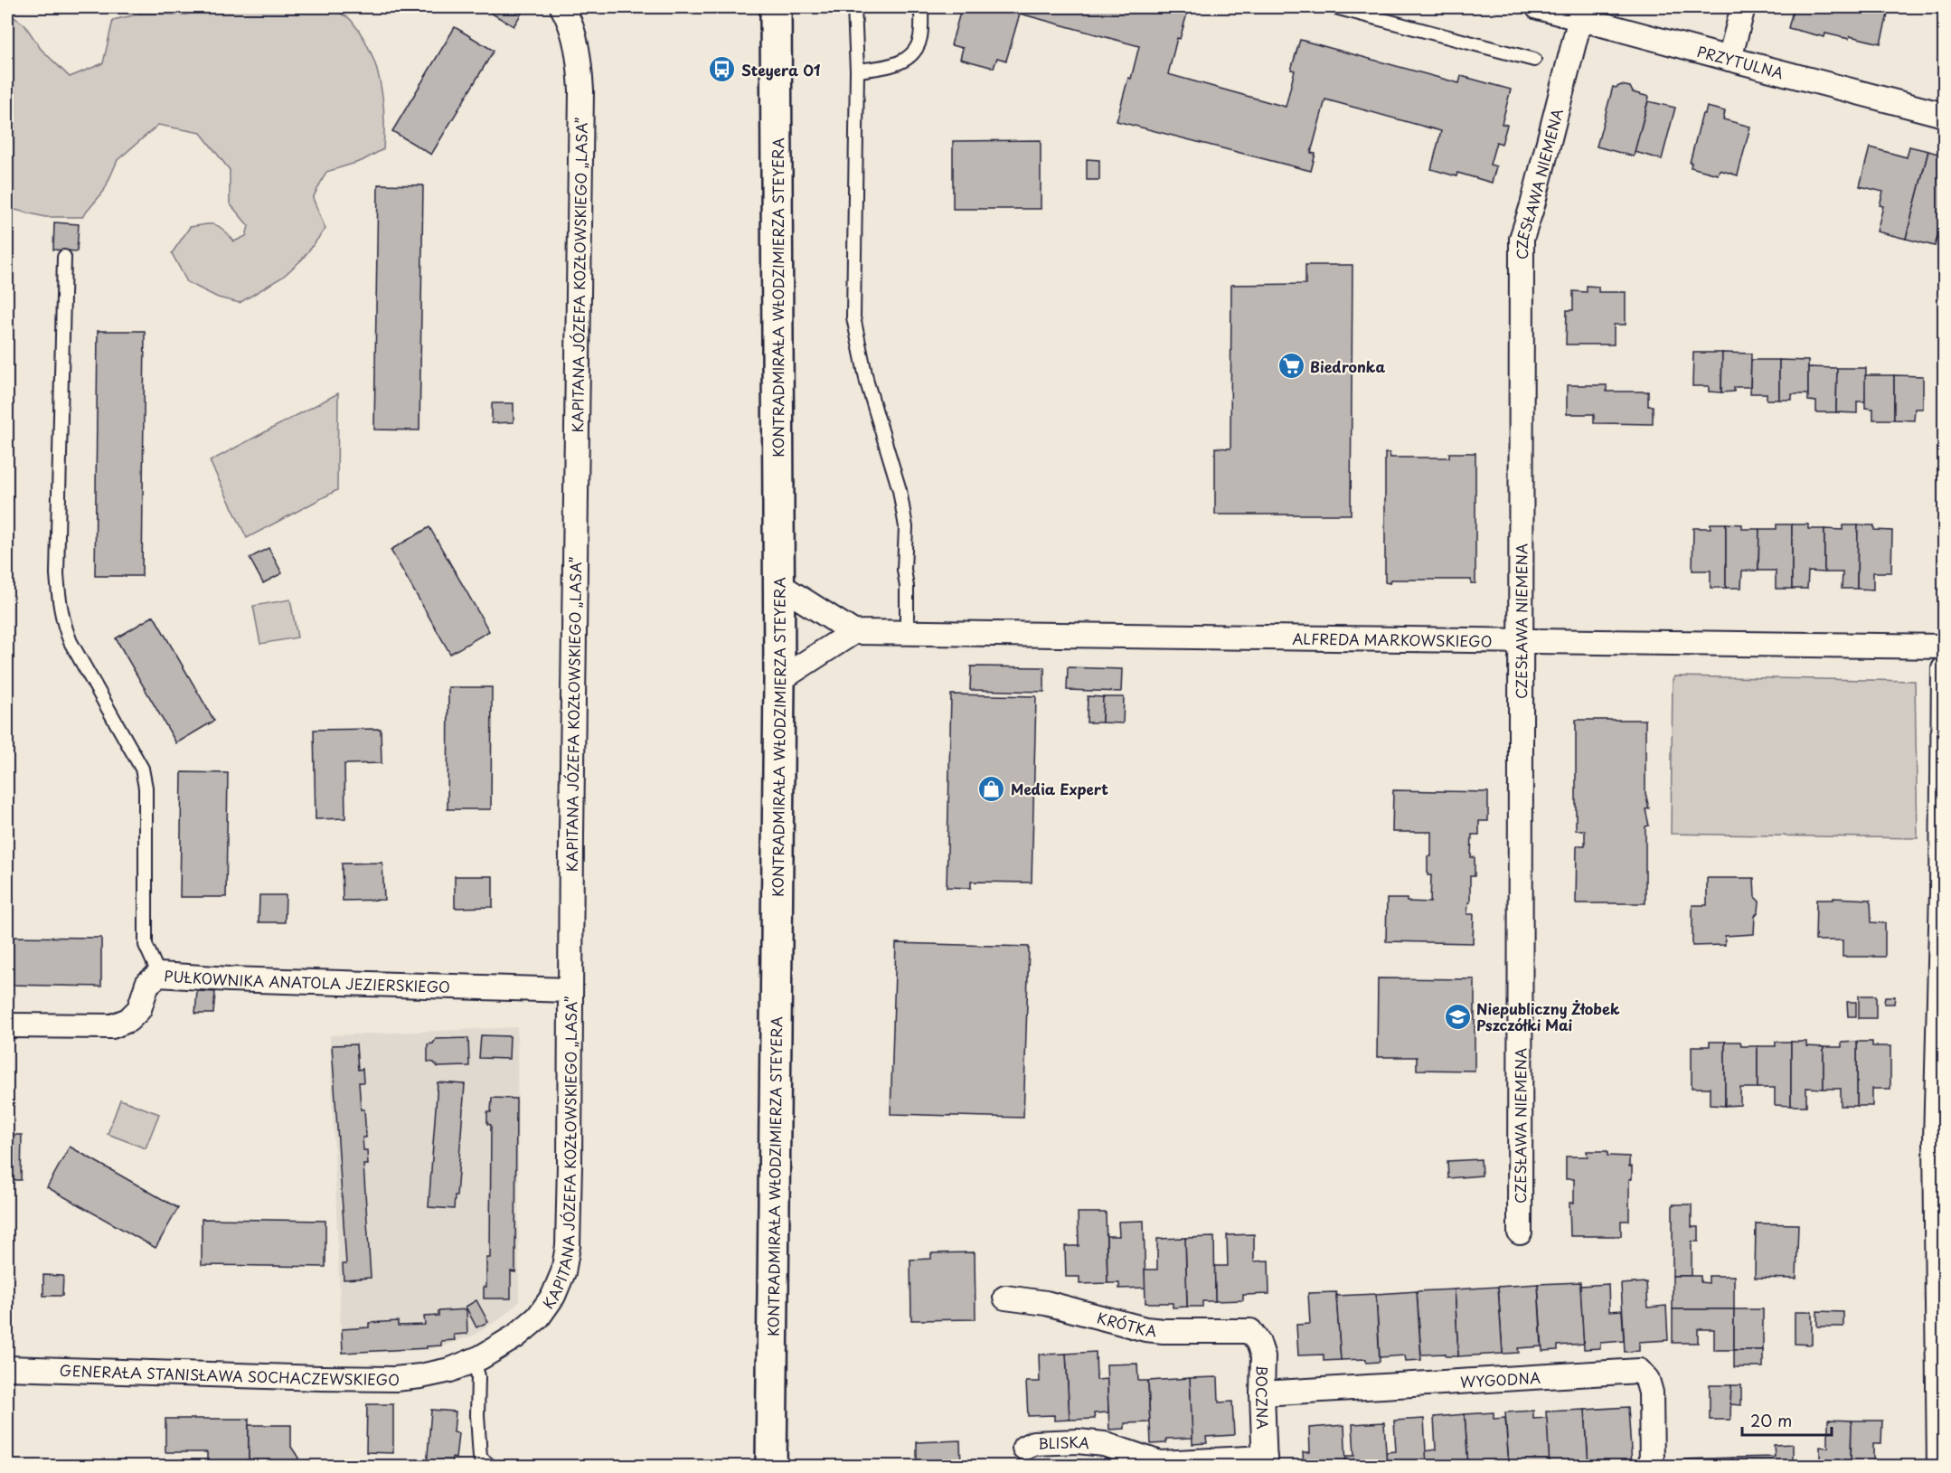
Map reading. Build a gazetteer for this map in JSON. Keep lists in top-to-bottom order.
{
  "streets": {
    "street": [
      "PRZYTULNA",
      "CZESŁAWA NIEMENA",
      "KAPITANA JÓZEFA KOZŁOWSKIEGO „LASA”",
      "KONTRADMIRAŁA WŁODZIMIERZA STEYERA",
      "ALFREDA MARKOWSKIEGO",
      "PUŁKOWNIKA ANATOLA JEZIERSKIEGO",
      "KRÓTKA",
      "GENERAŁA STANISŁAWA SOCHACZEWSKIEGO",
      "WYGODNA",
      "BOCZNA",
      "BLISKA"
    ]
  },
  "crossings": [
    ["PRZYTULNA", "CZESŁAWA NIEMENA"],
    ["CZESŁAWA NIEMENA", "ALFREDA MARKOWSKIEGO"],
    ["KAPITANA JÓZEFA KOZŁOWSKIEGO „LASA”", "PUŁKOWNIKA ANATOLA JEZIERSKIEGO"],
    ["KAPITANA JÓZEFA KOZŁOWSKIEGO „LASA”", "GENERAŁA STANISŁAWA SOCHACZEWSKIEGO"],
    ["KRÓTKA", "BOCZNA"],
    ["WYGODNA", "BOCZNA"],
    ["BOCZNA", "BLISKA"]
  ],
  "places": {
    "bus stop": ["Steyera 01"],
    "supermarket": ["Biedronka"],
    "shop": ["Media Expert"],
    "school or university": ["Niepubliczny Żłobek Pszczółki Mai"]
  },
  "scale_bar": "20 m"
}
